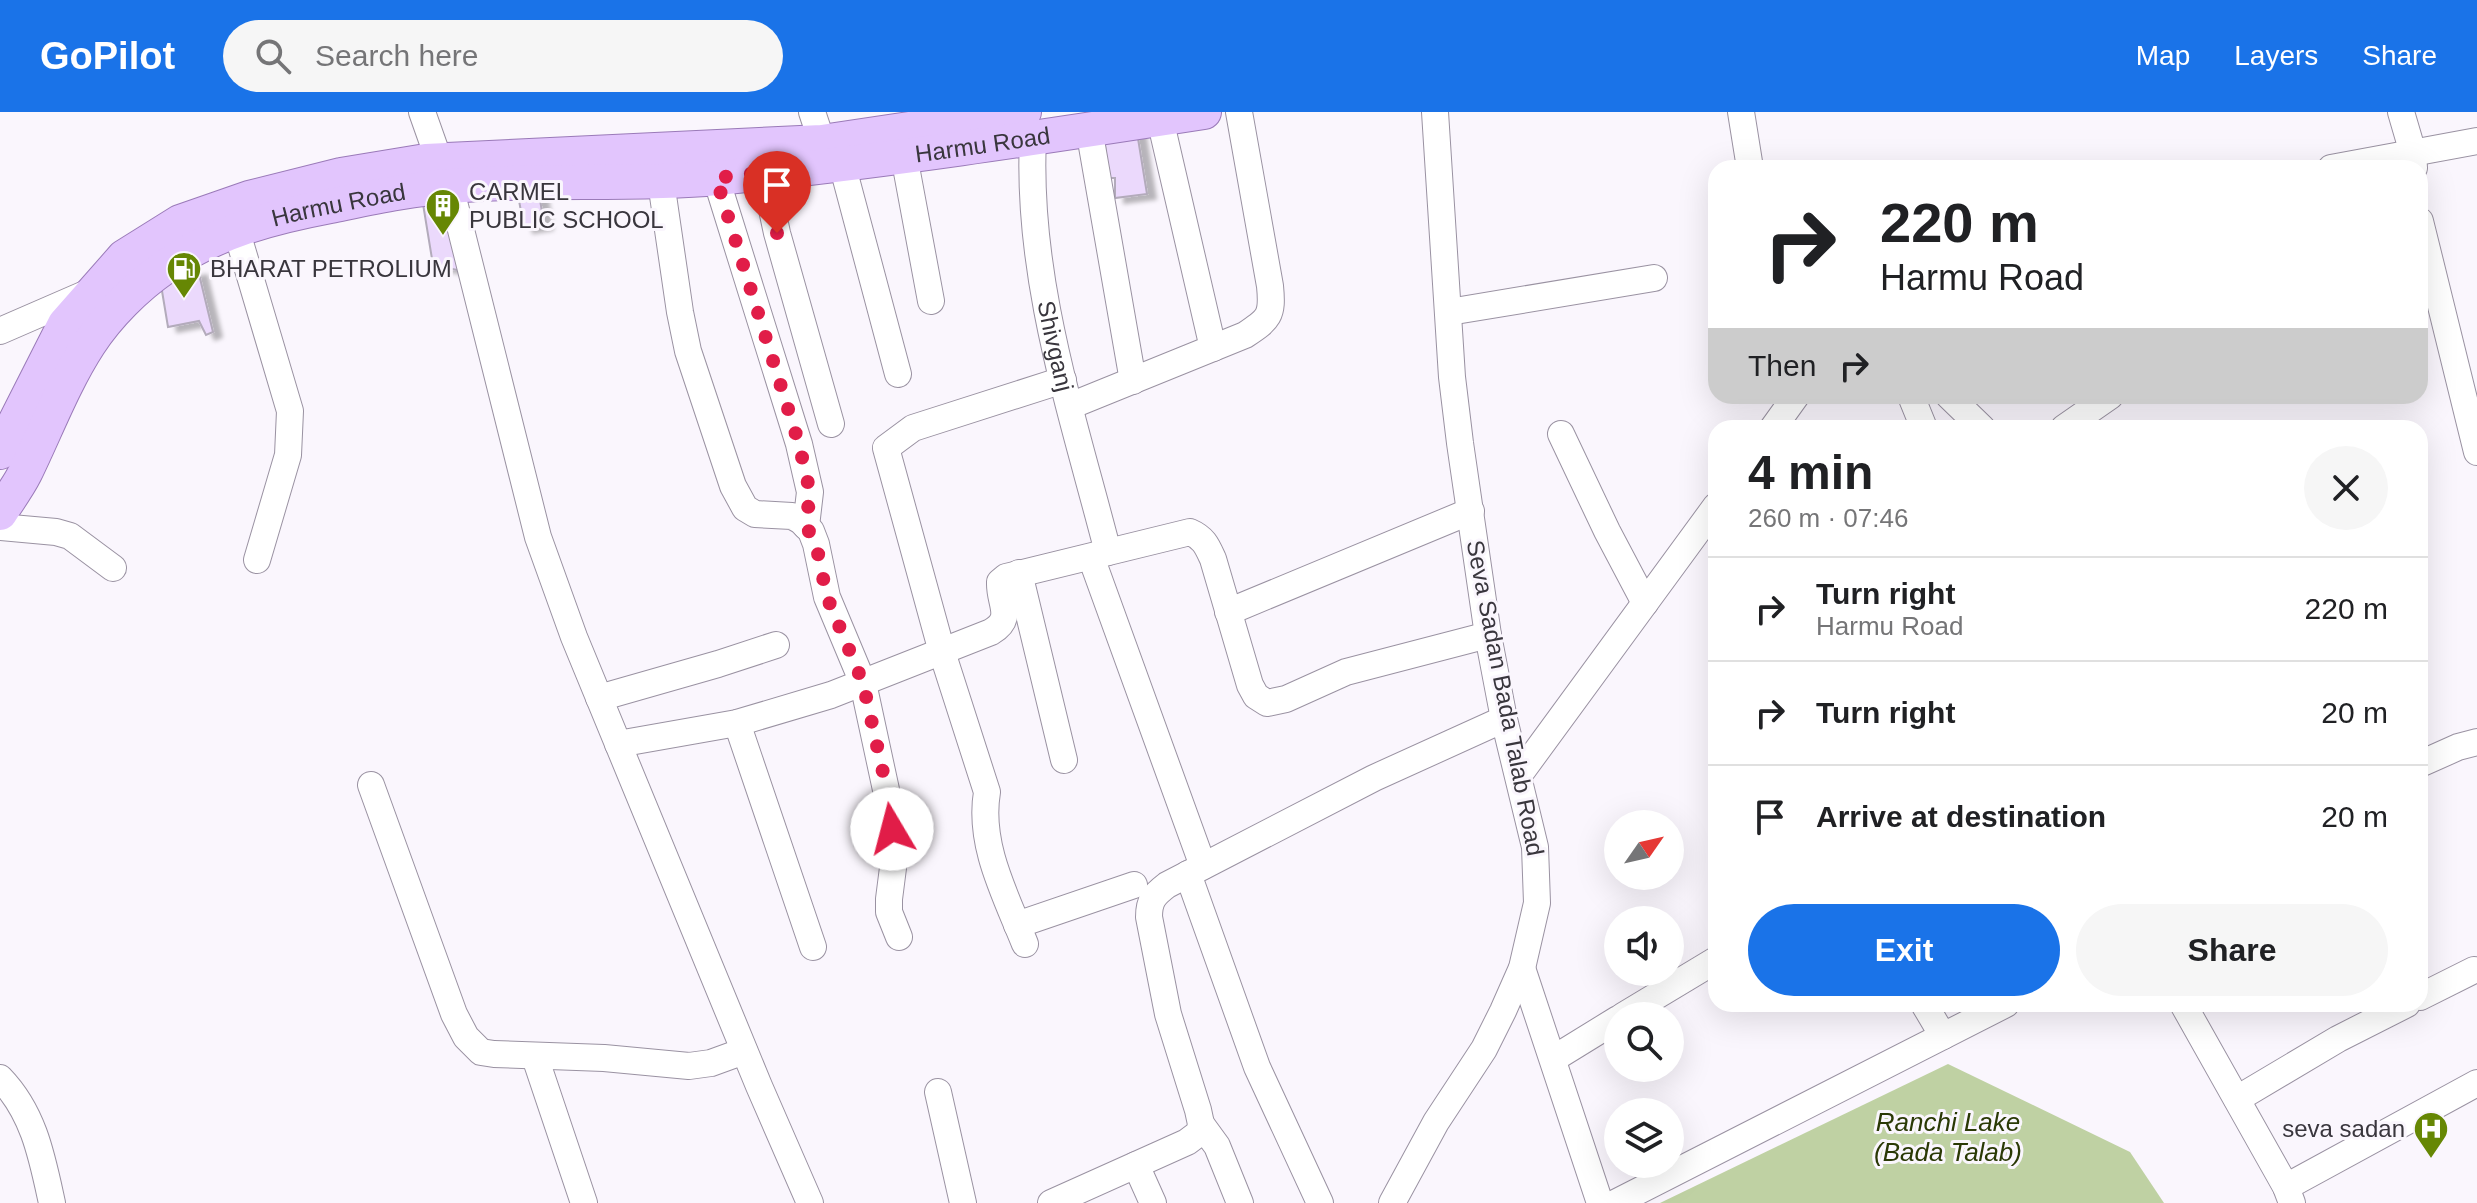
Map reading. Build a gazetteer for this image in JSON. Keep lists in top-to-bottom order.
{
  "streets": {
    "main road": ["Harmu Road"],
    "street": ["Shivganj", "Seva Sadan Bada Talab Road"]
  },
  "crossings": [
    ["Harmu Road", "Shivganj"]
  ],
  "water": ["Ranchi Lake (Bada Talab)"],
  "places": {
    "building": ["CARMEL PUBLIC SCHOOL"],
    "fuel station": ["BHARAT PETROLIUM"],
    "hospital": ["seva sadan"]
  },
  "north": "top right",
  "page": {
    "header": "GoPilot",
    "search": "Search here",
    "nav": ["Map", "Layers", "Share"],
    "turn": ["220 m", "Harmu Road"],
    "then": "Then",
    "heading": ["4 min", "260 m · 07:46"],
    "list": [
      {
        "name": "Turn right",
        "note": "Harmu Road",
        "value": "220 m"
      },
      {
        "name": "Turn right",
        "value": "20 m"
      },
      {
        "name": "Arrive at destination",
        "value": "20 m"
      }
    ],
    "buttons": ["Exit", "Share"]
  }
}
